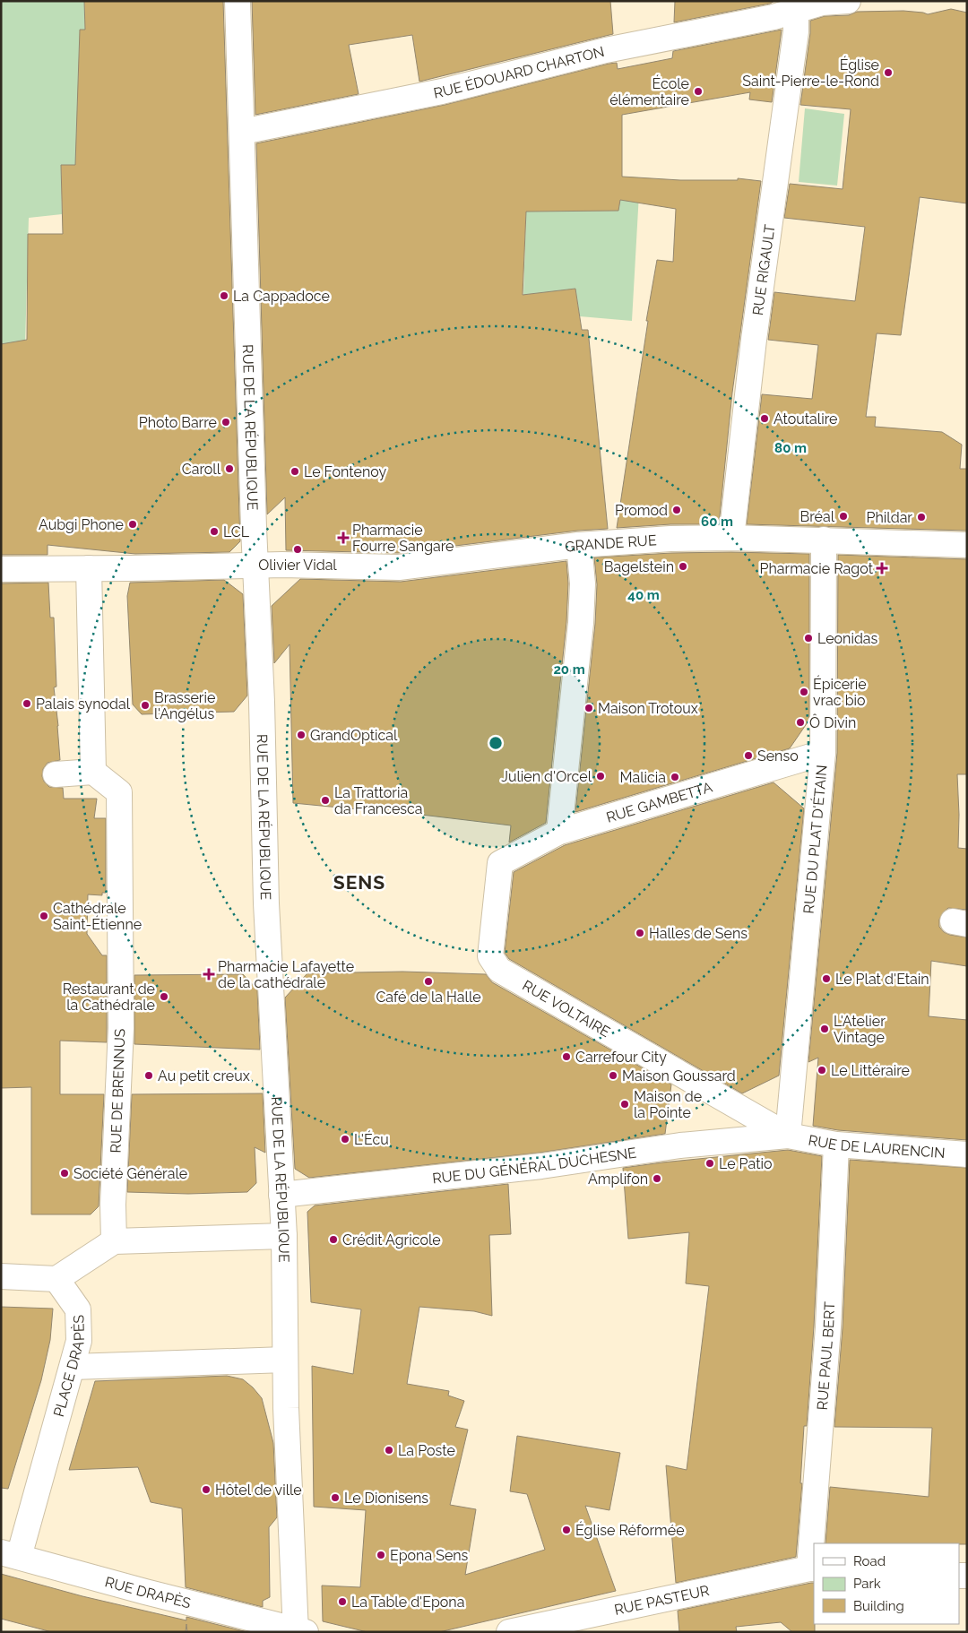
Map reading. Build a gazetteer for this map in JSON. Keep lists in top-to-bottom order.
{
  "streets": {
    "street": [
      "RUE ÉDOUARD CHARTON",
      "RUE RIGAULT",
      "RUE DE LA RÉPUBLIQUE",
      "GRANDE RUE",
      "RUE GAMBETTA",
      "RUE DU PLAT D'ÉTAIN",
      "RUE VOLTAIRE",
      "RUE DE BRENNUS",
      "RUE DE LAURENCIN",
      "RUE DU GÉNÉRAL DUCHESNE",
      "RUE PAUL BERT",
      "PLACE DRAPÈS",
      "RUE DRAPÈS",
      "RUE PASTEUR"
    ]
  },
  "crossings": [
    ["RUE ÉDOUARD CHARTON", "RUE RIGAULT"],
    ["RUE ÉDOUARD CHARTON", "RUE DE LA RÉPUBLIQUE"],
    ["RUE RIGAULT", "GRANDE RUE"],
    ["RUE DE LA RÉPUBLIQUE", "GRANDE RUE"],
    ["RUE DE LA RÉPUBLIQUE", "RUE DU GÉNÉRAL DUCHESNE"],
    ["RUE DE LA RÉPUBLIQUE", "RUE DRAPÈS"],
    ["GRANDE RUE", "RUE DU PLAT D'ÉTAIN"],
    ["RUE GAMBETTA", "RUE DU PLAT D'ÉTAIN"],
    ["RUE GAMBETTA", "RUE VOLTAIRE"],
    ["RUE DU PLAT D'ÉTAIN", "RUE VOLTAIRE"],
    ["RUE DU PLAT D'ÉTAIN", "RUE DE LAURENCIN"],
    ["RUE DU PLAT D'ÉTAIN", "RUE DU GÉNÉRAL DUCHESNE"],
    ["RUE VOLTAIRE", "RUE DE LAURENCIN"],
    ["RUE VOLTAIRE", "RUE DU GÉNÉRAL DUCHESNE"],
    ["RUE DE LAURENCIN", "RUE DU GÉNÉRAL DUCHESNE"],
    ["RUE DE LAURENCIN", "RUE PAUL BERT"],
    ["RUE PAUL BERT", "RUE PASTEUR"],
    ["PLACE DRAPÈS", "RUE DRAPÈS"]
  ],
  "districts": ["SENS"],
  "places": {
    "other": [
      "Église Saint-Pierre-le-Rond",
      "École élémentaire",
      "La Cappadoce",
      "Atoutalire",
      "Photo Barre",
      "Caroll",
      "Le Fontenoy",
      "Promod",
      "Bréal",
      "Phildar",
      "Aubgi Phone",
      "LCL",
      "Olivier Vidal",
      "Bagelstein",
      "Leonidas",
      "Épicerie vrac bio",
      "Palais synodal",
      "Brasserie l'Angélus",
      "Maison Trotoux",
      "Ô Divin",
      "GrandOptical",
      "Senso",
      "Julien d'Orcel",
      "Malicia",
      "La Trattoria da Francesca",
      "Cathédrale Saint-Étienne",
      "Halles de Sens",
      "Le Plat d'Etain",
      "Café de la Halle",
      "Restaurant de la Cathédrale",
      "L'Atelier Vintage",
      "Carrefour City",
      "Le Littéraire",
      "Au petit creux",
      "Maison Goussard",
      "Maison de la Pointe",
      "L'Écu",
      "Le Patio",
      "Société Générale",
      "Amplifon",
      "Crédit Agricole",
      "La Poste",
      "Hôtel de ville",
      "Le Dionisens",
      "Église Réformée",
      "Epona Sens",
      "La Table d'Epona"
    ],
    "health": ["Pharmacie Fourre Sangare", "Pharmacie Ragot", "Pharmacie Lafayette de la cathédrale"]
  },
  "legend": ["Road", "Park", "Building"],
  "rings": [
    "80 m",
    "60 m",
    "40 m",
    "20 m"
  ]
}
